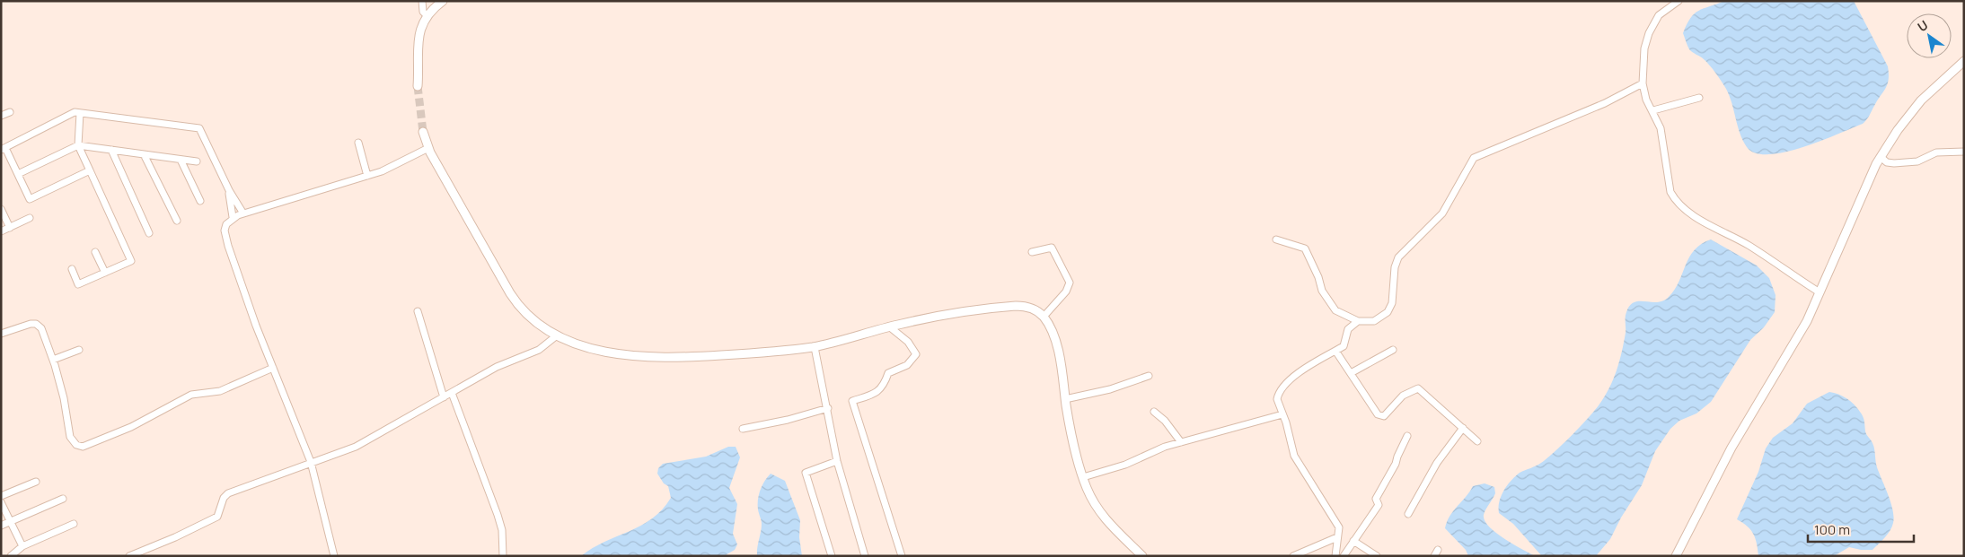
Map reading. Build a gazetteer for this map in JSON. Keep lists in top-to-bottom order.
{
  "scale_bar": "100 m",
  "north": "top left"
}
